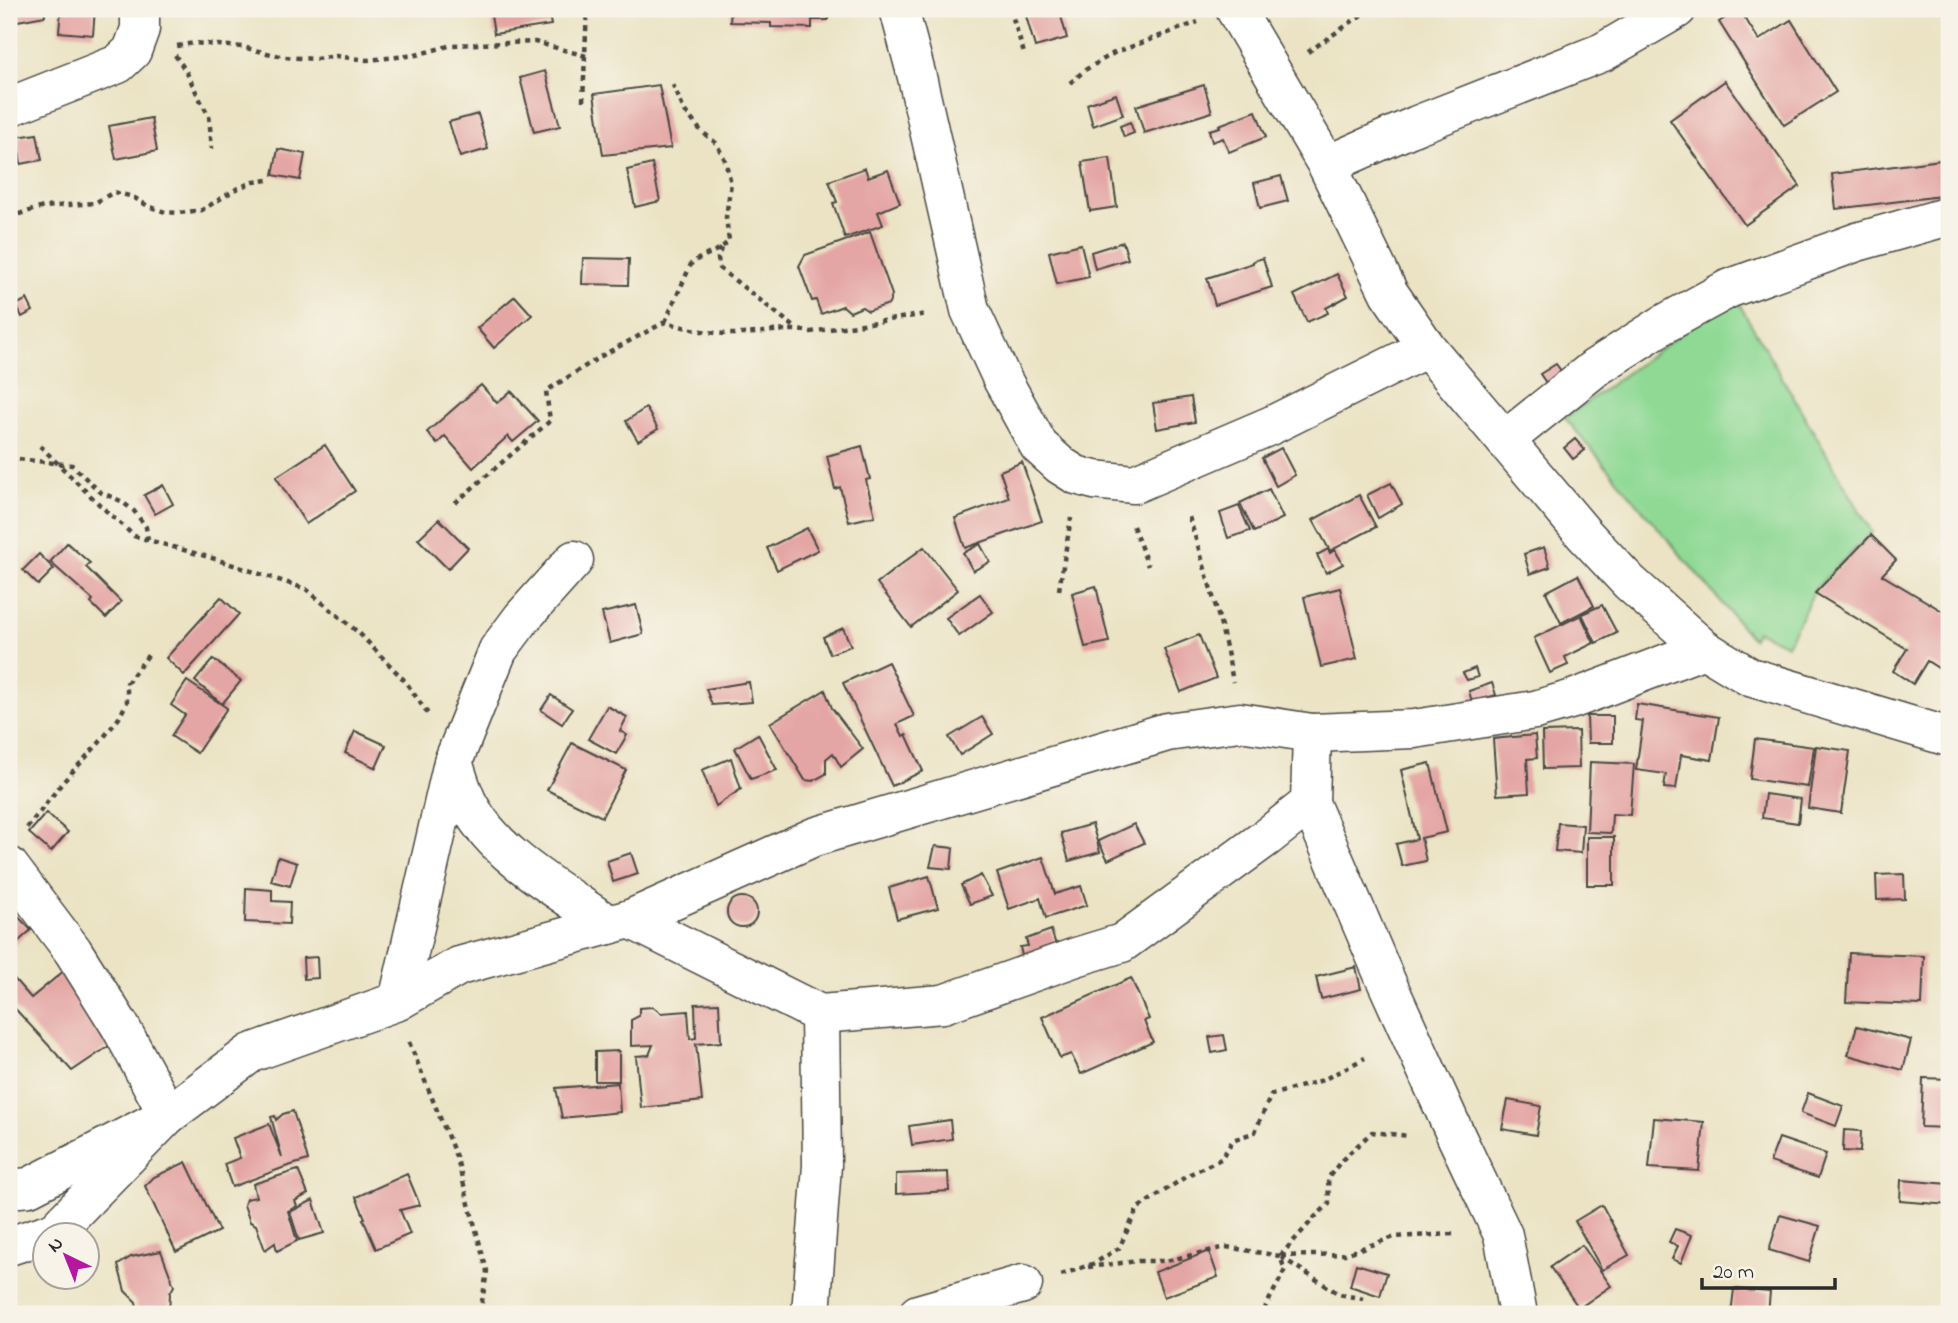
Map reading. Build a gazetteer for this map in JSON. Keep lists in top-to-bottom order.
{
  "scale_bar": "20 m",
  "north": "top left"
}
